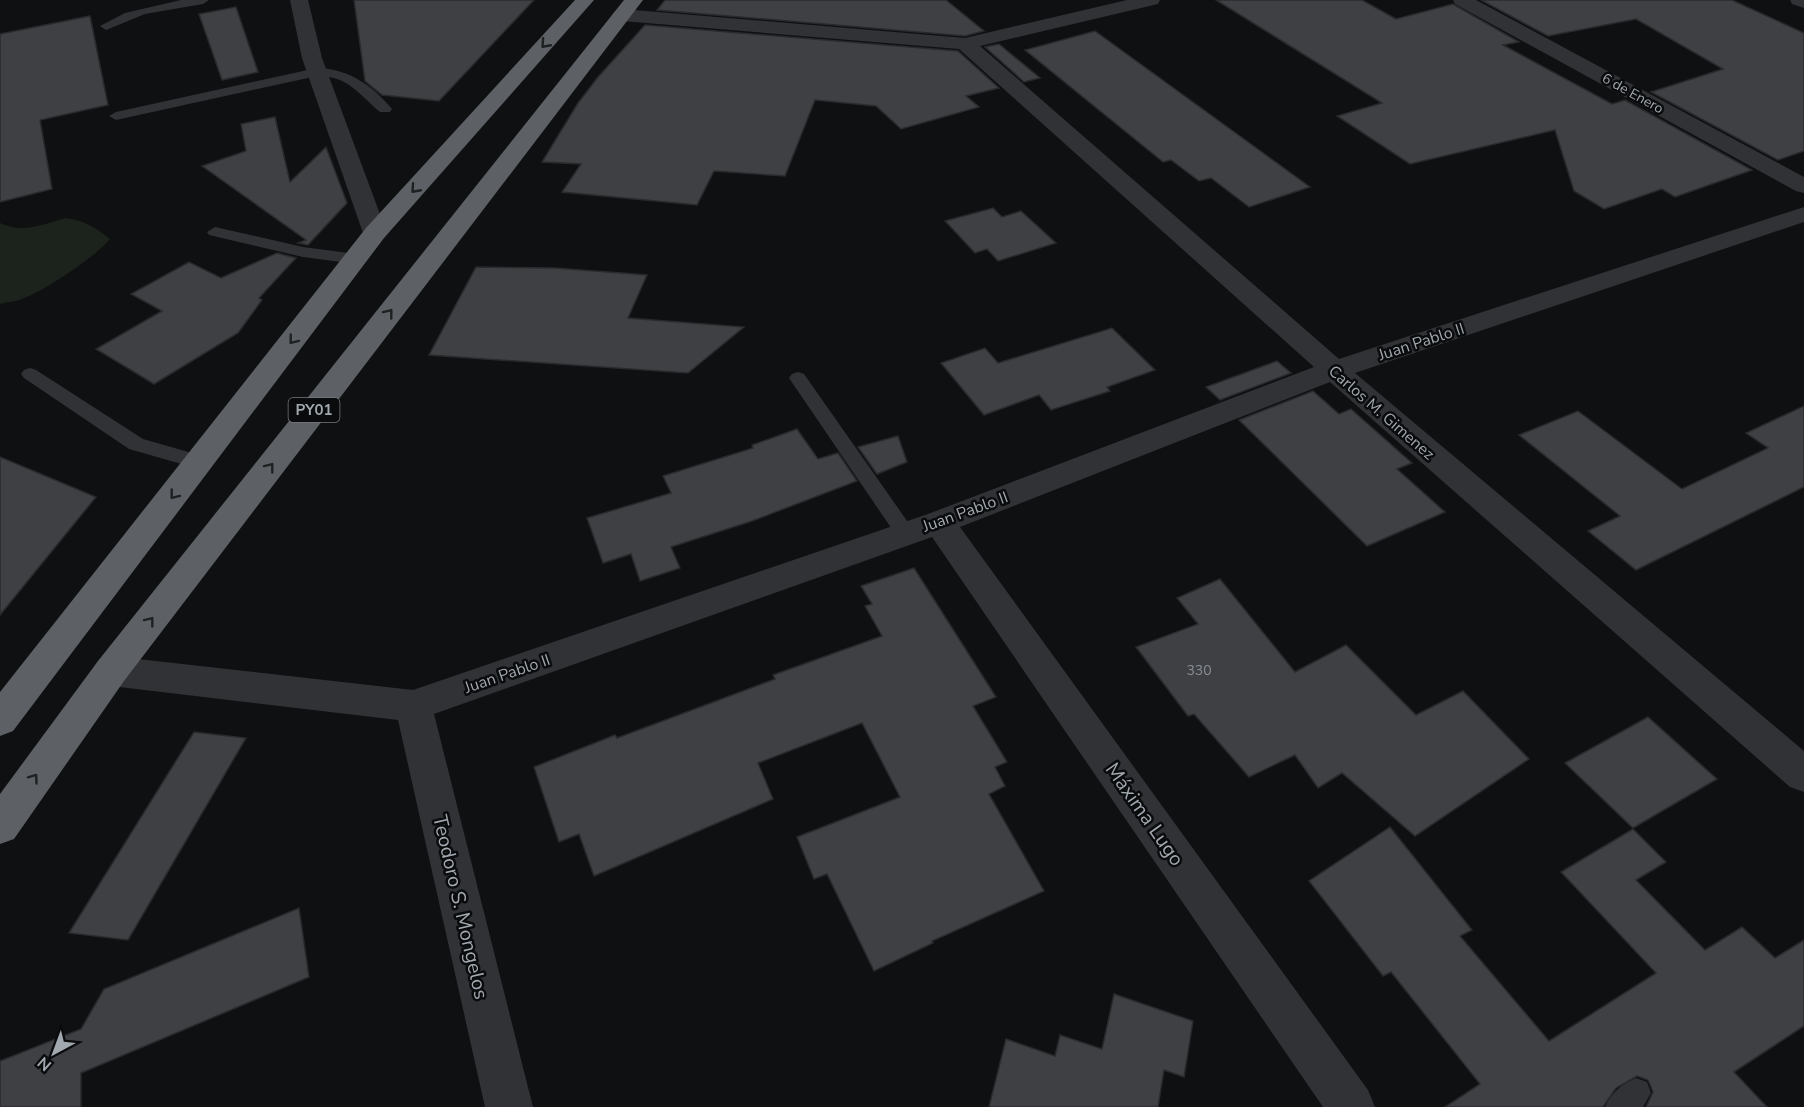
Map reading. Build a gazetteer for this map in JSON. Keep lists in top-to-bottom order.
{
  "streets": {
    "highway": ["PY01"],
    "street": [
      "6 de Enero",
      "Juan Pablo II",
      "Carlos M. Gimenez",
      "Máxima Lugo",
      "Teodoro S. Mongelos"
    ]
  },
  "crossings": [
    ["Juan Pablo II", "PY01"],
    ["Juan Pablo II", "Carlos M. Gimenez"],
    ["Juan Pablo II", "Máxima Lugo"],
    ["Juan Pablo II", "Teodoro S. Mongelos"]
  ],
  "house_numbers": ["330"],
  "north": "bottom left"
}
